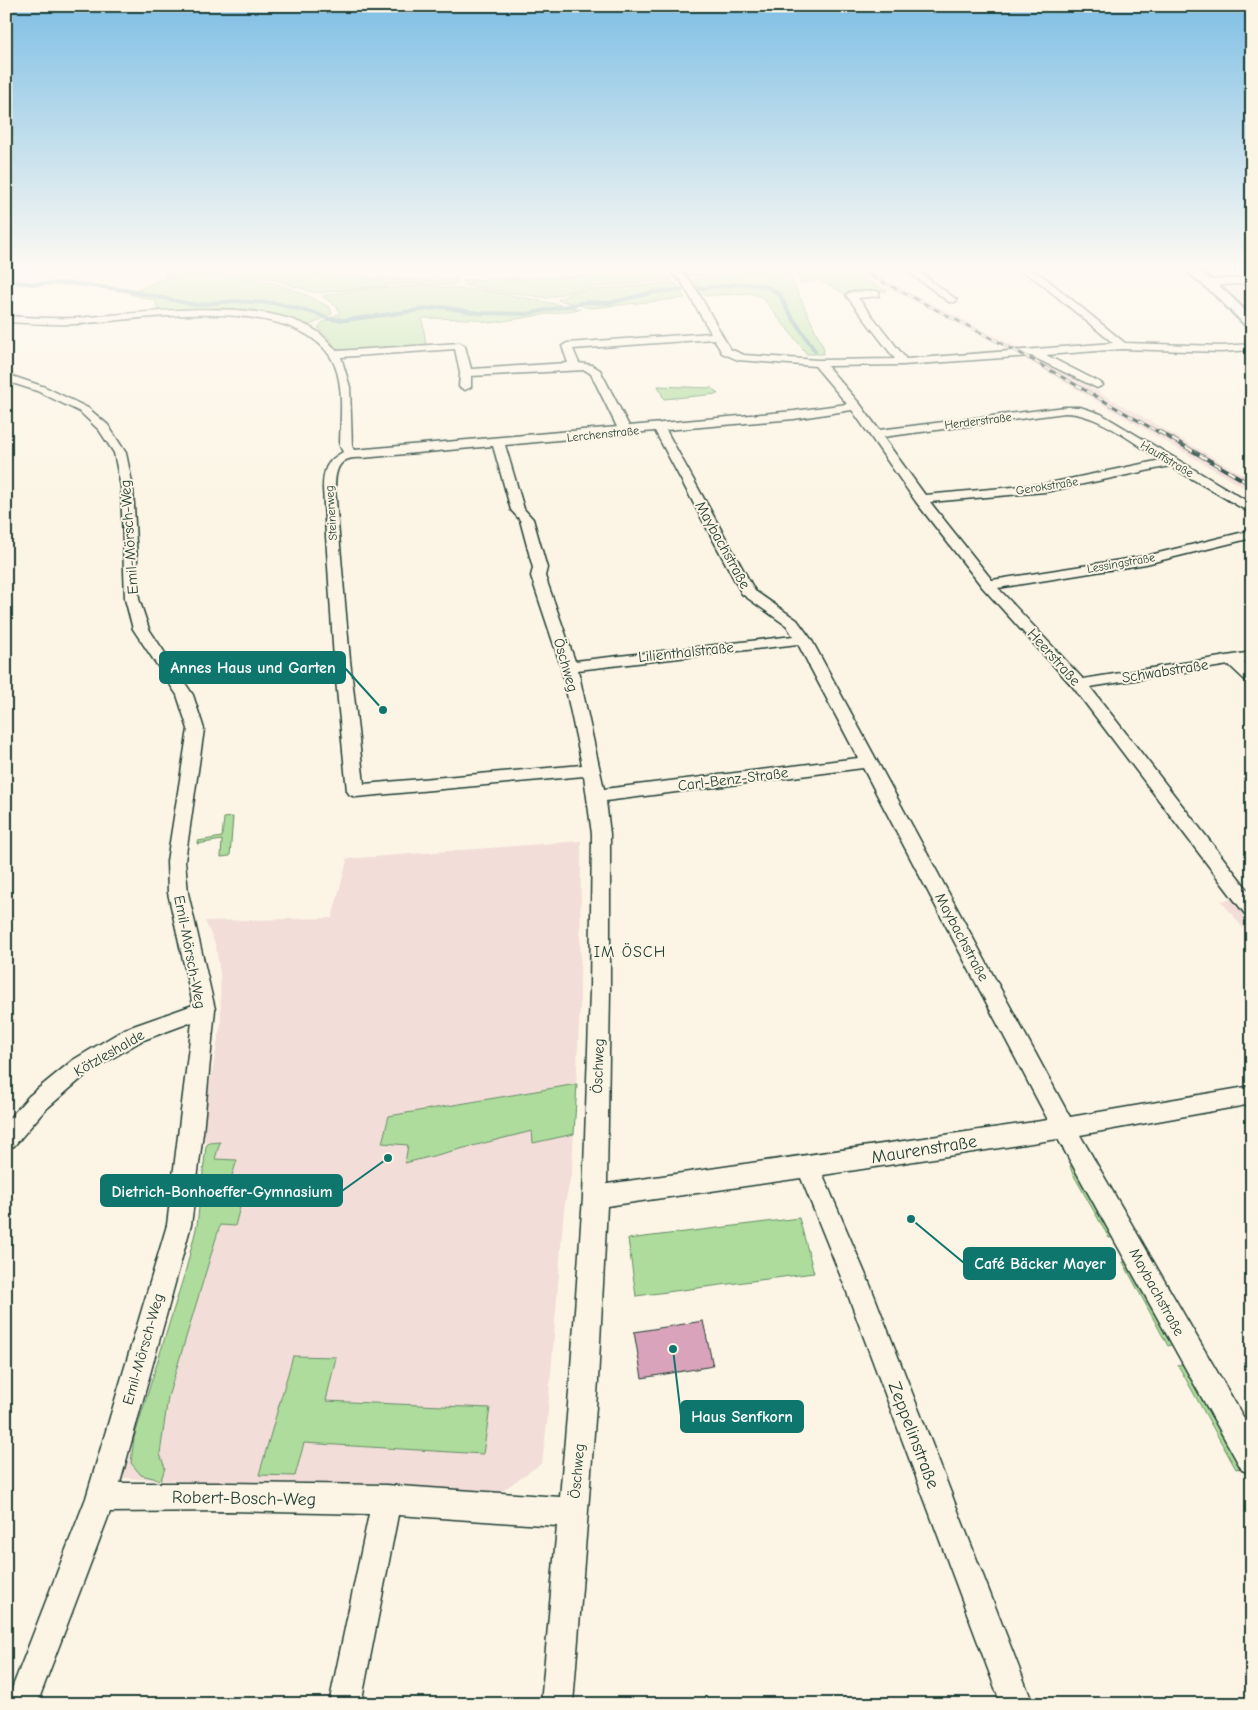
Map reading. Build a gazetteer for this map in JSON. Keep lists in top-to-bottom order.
{
  "streets": {
    "street": [
      "Herderstraße",
      "Lerchenstraße",
      "Hauffstraße",
      "Gerokstraße",
      "Steinerweg",
      "Emil-Mörsch-Weg",
      "Maybachstraße",
      "Lessingstraße",
      "Lilienthalstraße",
      "Heerstraße",
      "Öschweg",
      "Schwabstraße",
      "Carl-Benz-Straße",
      "Kötzleshalde",
      "Maurenstraße",
      "Zeppelinstraße",
      "Robert-Bosch-Weg"
    ]
  },
  "crossings": [
    ["Herderstraße", "Hauffstraße"],
    ["Herderstraße", "Heerstraße"],
    ["Lerchenstraße", "Steinerweg"],
    ["Lerchenstraße", "Maybachstraße"],
    ["Lerchenstraße", "Heerstraße"],
    ["Lerchenstraße", "Öschweg"],
    ["Hauffstraße", "Gerokstraße"],
    ["Gerokstraße", "Heerstraße"],
    ["Steinerweg", "Öschweg"],
    ["Emil-Mörsch-Weg", "Kötzleshalde"],
    ["Emil-Mörsch-Weg", "Robert-Bosch-Weg"],
    ["Maybachstraße", "Lilienthalstraße"],
    ["Maybachstraße", "Carl-Benz-Straße"],
    ["Maybachstraße", "Maurenstraße"],
    ["Lessingstraße", "Heerstraße"],
    ["Lilienthalstraße", "Öschweg"],
    ["Heerstraße", "Schwabstraße"],
    ["Öschweg", "Carl-Benz-Straße"],
    ["Öschweg", "Maurenstraße"],
    ["Öschweg", "Robert-Bosch-Weg"],
    ["Maurenstraße", "Zeppelinstraße"]
  ],
  "districts": ["IM ÖSCH"],
  "places": [
    "Annes Haus und Garten",
    "Dietrich-Bonhoeffer-Gymnasium",
    "Café Bäcker Mayer",
    "Haus Senfkorn"
  ]
}
